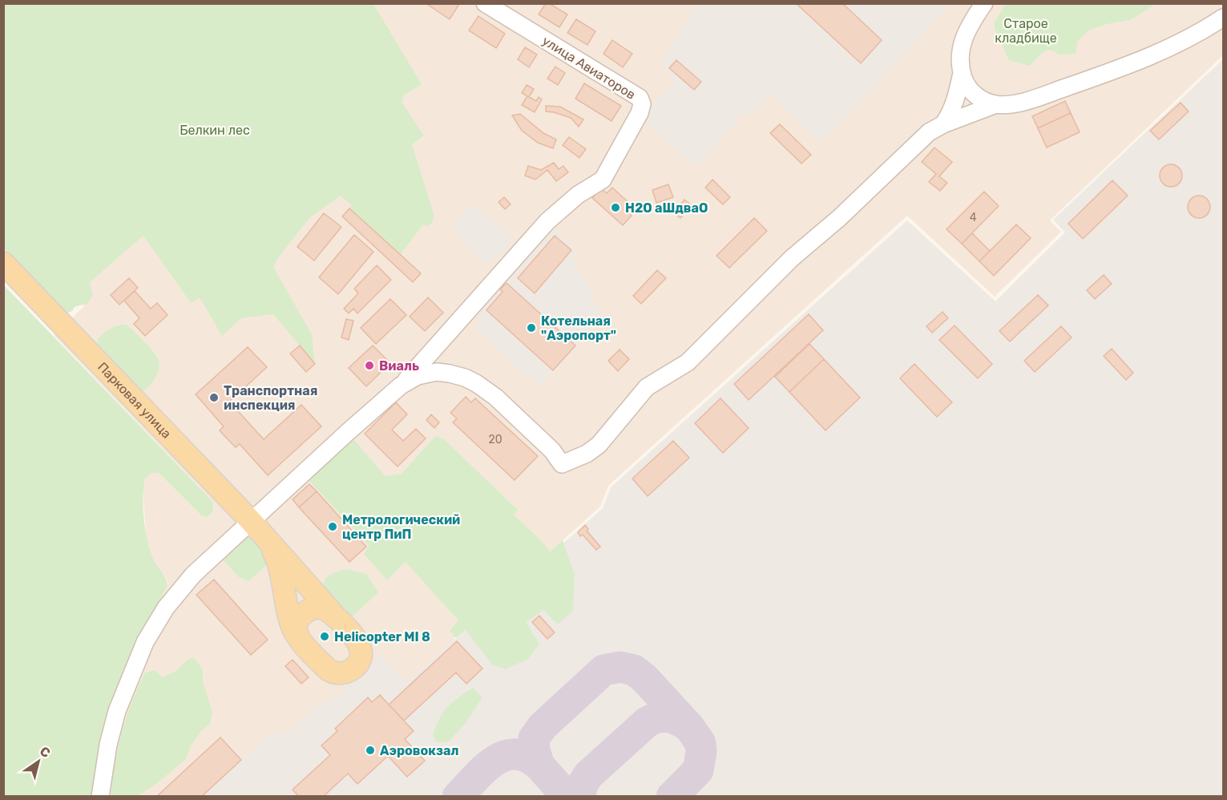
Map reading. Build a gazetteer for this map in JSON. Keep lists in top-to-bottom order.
{
  "streets": {
    "main road": ["Парковая улица"],
    "street": ["улица Авиаторов"]
  },
  "parks": ["Старое кладбище", "Белкин лес"],
  "places": [
    "H2O аШдваО",
    "Котельная \"Аэропорт\"",
    "Виаль",
    "Транспортная инспекция",
    "Метрологический центр ПиП",
    "Helicopter MI 8",
    "Аэровокзал"
  ],
  "house_numbers": ["4", "20"],
  "north": "top right"
}
